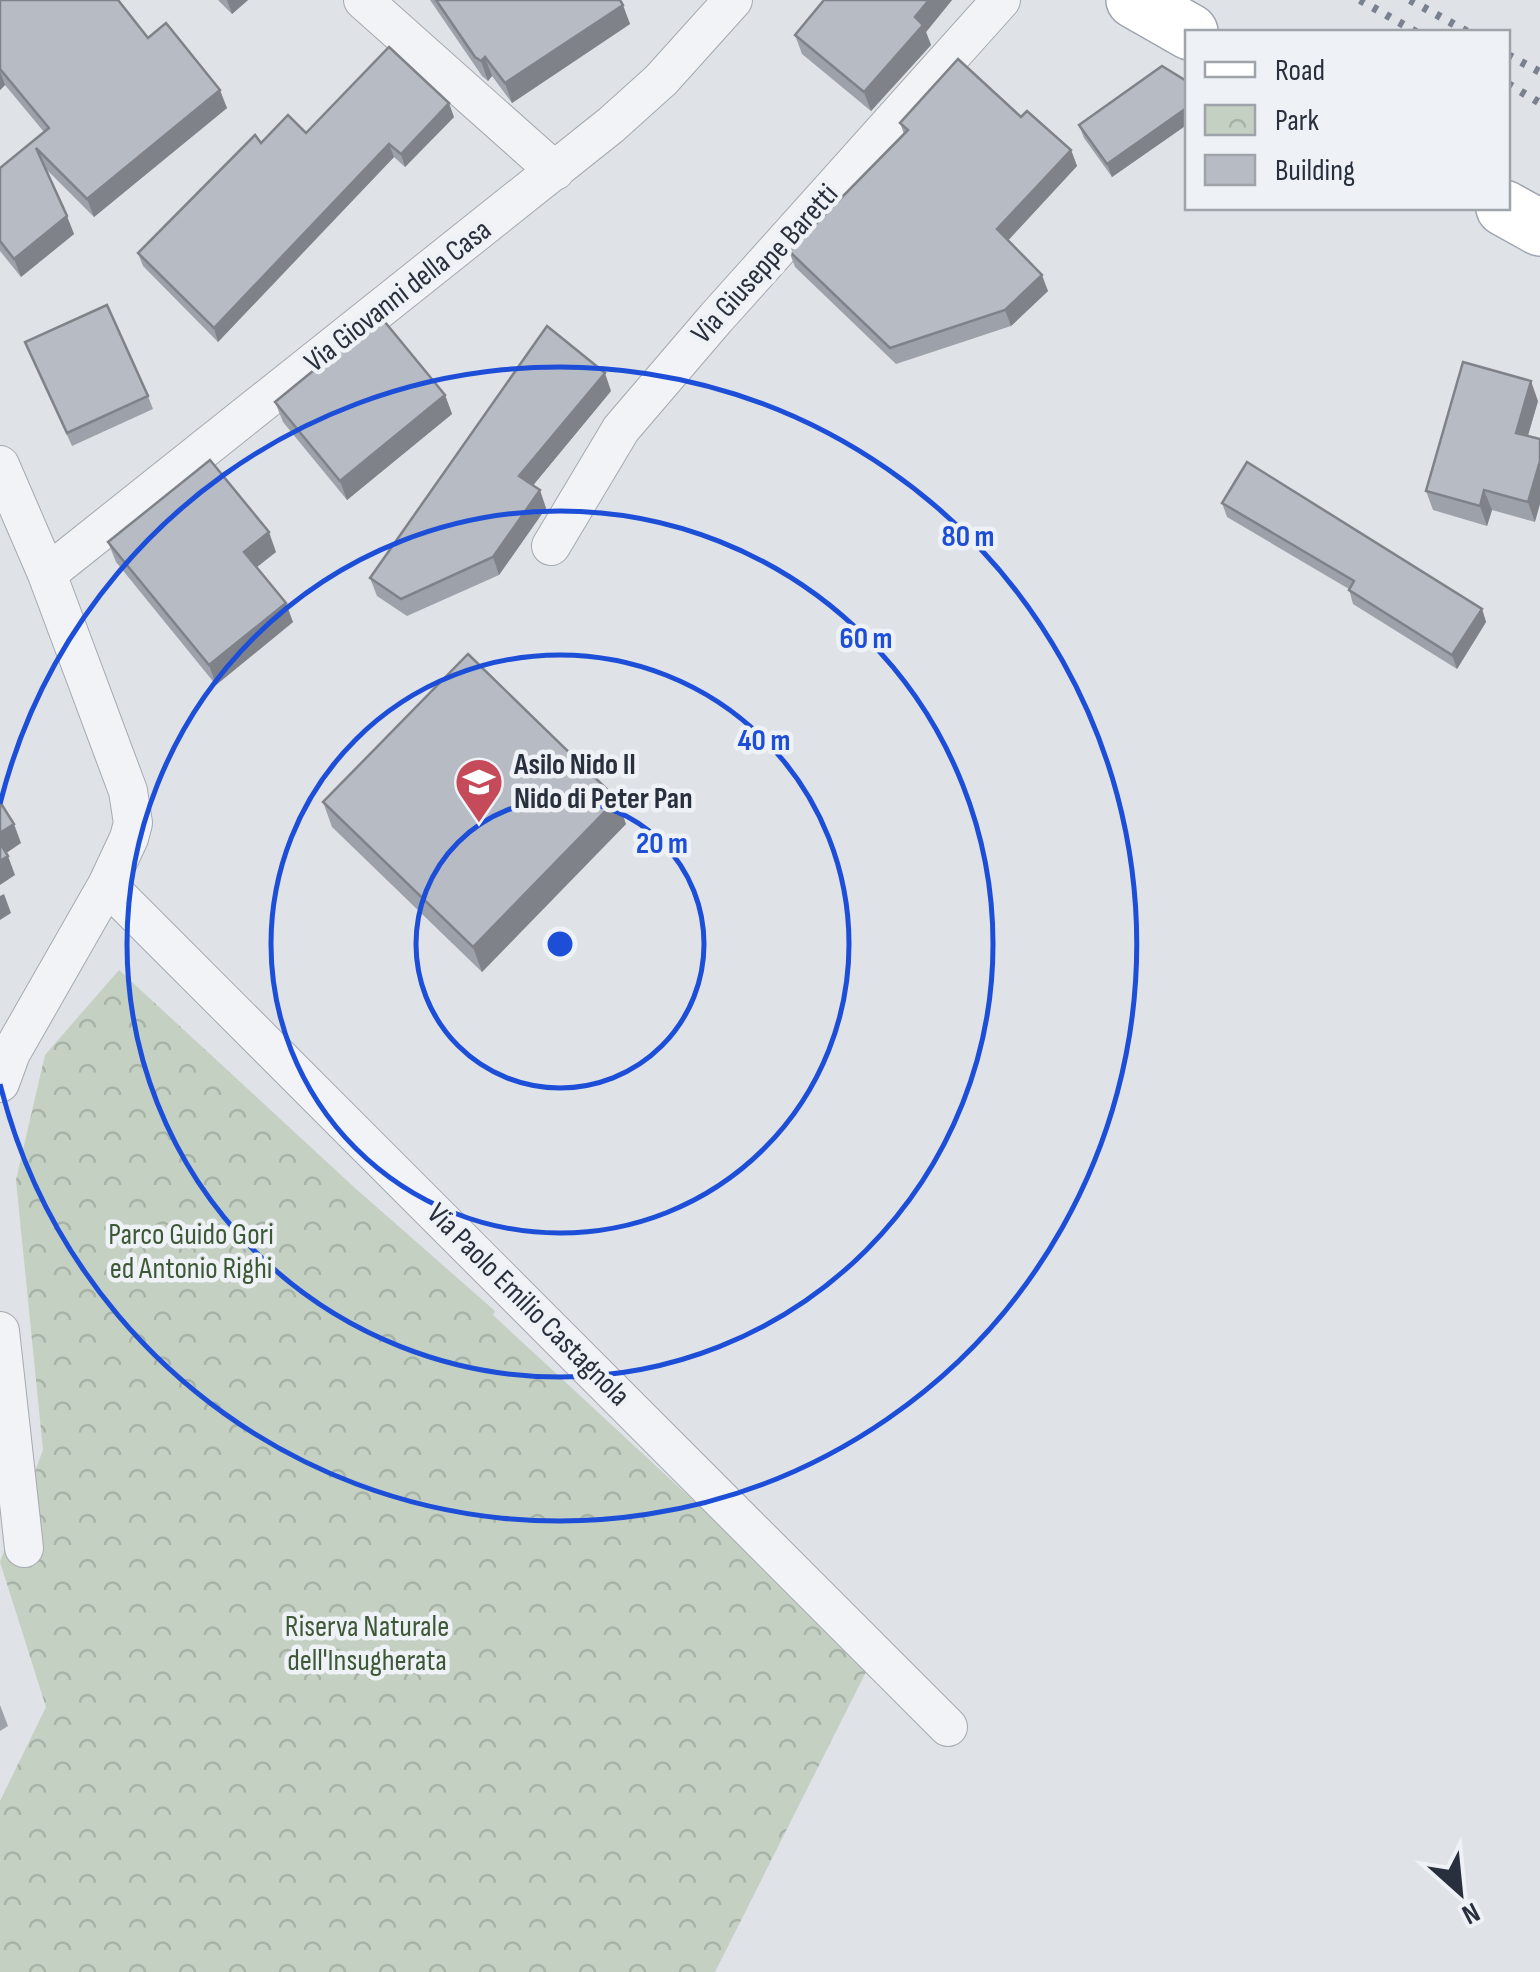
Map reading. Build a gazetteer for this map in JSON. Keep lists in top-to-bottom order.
{
  "streets": {
    "street": ["Via Giuseppe Baretti", "Via Giovanni della Casa", "Via Paolo Emilio Castagnola"]
  },
  "parks": ["Parco Guido Gori ed Antonio Righi", "Riserva Naturale dell'Insugherata"],
  "places": {
    "school or university": ["Asilo Nido Il Nido di Peter Pan"]
  },
  "legend": ["Road", "Park", "Building"],
  "north": "bottom right",
  "rings": [
    "80 m",
    "60 m",
    "40 m",
    "20 m"
  ]
}
